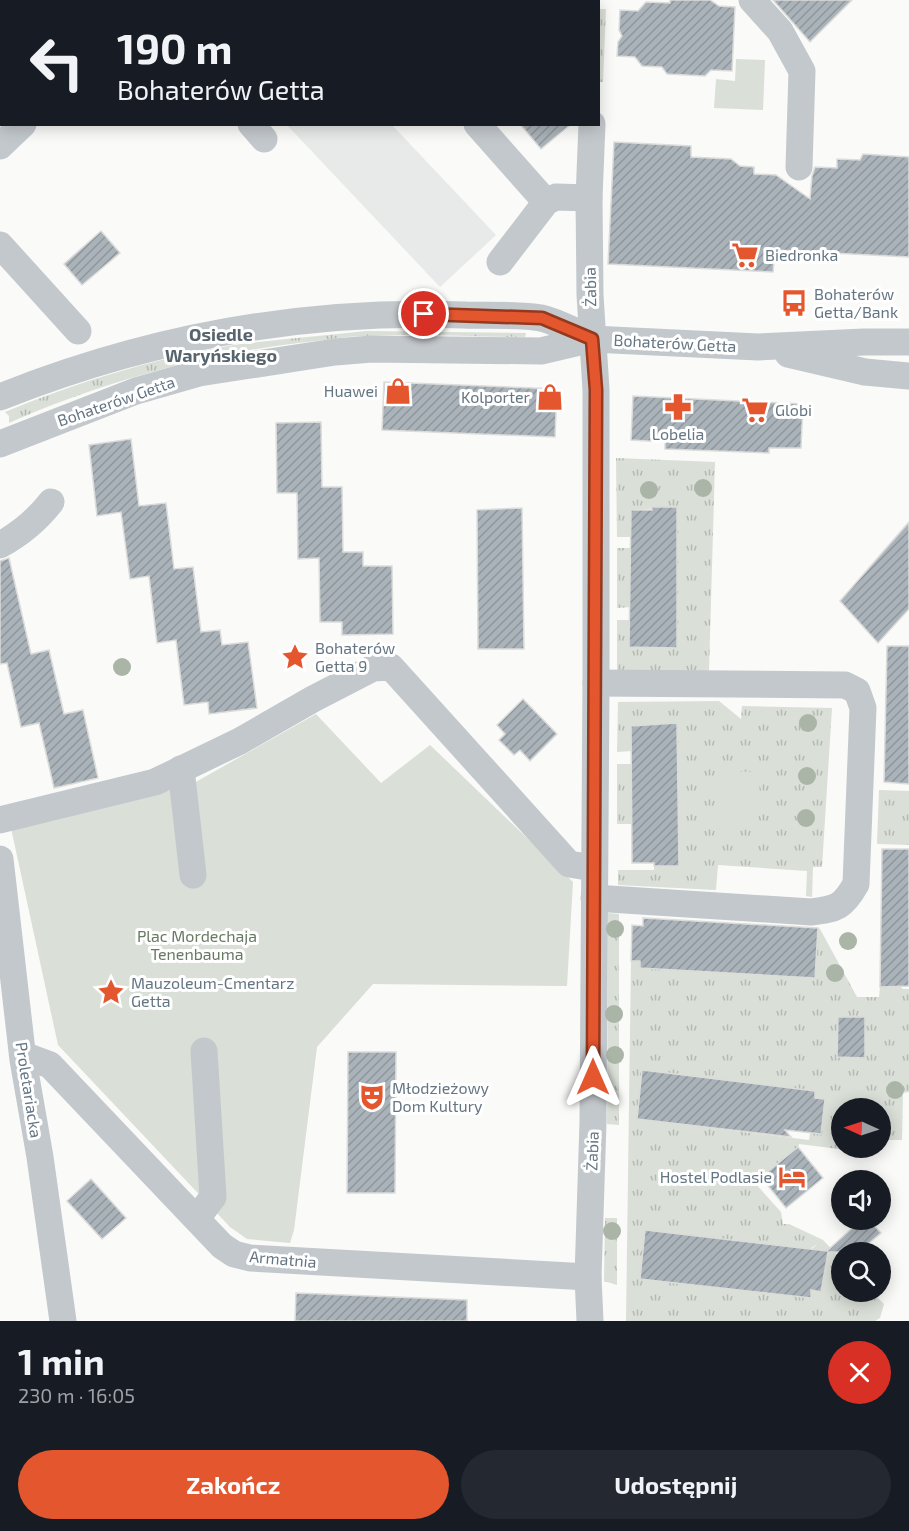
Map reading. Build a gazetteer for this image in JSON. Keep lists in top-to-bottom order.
{
  "streets": {
    "street": [
      "Żabia",
      "Bohaterów Getta",
      "Proletariacka",
      "Armatnia"
    ]
  },
  "crossings": [
    ["Żabia", "Bohaterów Getta"],
    ["Żabia", "Armatnia"],
    ["Proletariacka", "Armatnia"]
  ],
  "districts": ["Osiedle Waryńskiego"],
  "parks": ["Plac Mordechaja Tenenbauma"],
  "places": {
    "supermarket": ["Biedronka", "Globi"],
    "bus stop": ["Bohaterów Getta/Bank"],
    "shop": ["Huawei", "Kolporter"],
    "pharmacy": ["Lobelia"],
    "place": ["Bohaterów Getta 9", "Mauzoleum-Cmentarz Getta"],
    "theatre": ["Młodzieżowy Dom Kultury"],
    "hotel": ["Hostel Podlasie"]
  },
  "north": "left",
  "page": {
    "turn": ["190 m", "Bohaterów Getta"],
    "heading": ["1 min", "230 m · 16:05"],
    "buttons": ["Zakończ", "Udostępnij"]
  }
}
